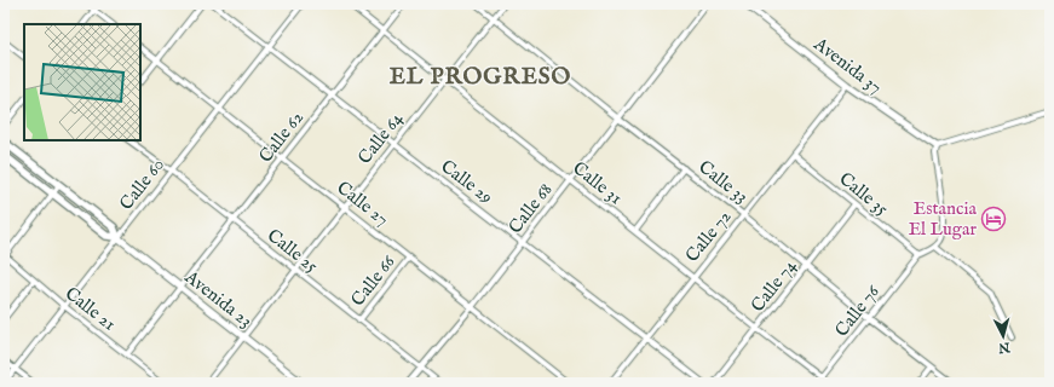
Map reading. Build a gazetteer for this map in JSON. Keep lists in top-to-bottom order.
{
  "streets": {
    "main road": ["Avenida 23"],
    "street": [
      "Avenida 37",
      "Calle 62",
      "Calle 64",
      "Calle 29",
      "Calle 33",
      "Calle 31",
      "Calle 60",
      "Calle 35",
      "Calle 27",
      "Calle 68",
      "Calle 72",
      "Calle 25",
      "Calle 66",
      "Calle 74",
      "Calle 21",
      "Calle 76"
    ]
  },
  "crossings": [
    ["Avenida 37", "Calle 72"],
    ["Calle 62", "Calle 29"],
    ["Calle 62", "Calle 31"],
    ["Calle 62", "Calle 27"],
    ["Calle 62", "Calle 25"],
    ["Calle 62", "Avenida 23"],
    ["Calle 62", "Calle 21"],
    ["Calle 64", "Calle 29"],
    ["Calle 64", "Calle 33"],
    ["Calle 64", "Calle 31"],
    ["Calle 64", "Calle 27"],
    ["Calle 64", "Calle 25"],
    ["Calle 64", "Avenida 23"],
    ["Calle 29", "Calle 60"],
    ["Calle 29", "Calle 68"],
    ["Calle 29", "Calle 72"],
    ["Calle 33", "Calle 68"],
    ["Calle 33", "Calle 72"],
    ["Calle 33", "Calle 74"],
    ["Calle 33", "Calle 76"],
    ["Calle 31", "Calle 68"],
    ["Calle 31", "Calle 72"],
    ["Calle 31", "Calle 74"],
    ["Calle 31", "Calle 76"],
    ["Calle 60", "Calle 27"],
    ["Calle 60", "Calle 25"],
    ["Calle 60", "Avenida 23"],
    ["Calle 60", "Calle 21"],
    ["Calle 35", "Calle 72"],
    ["Calle 35", "Calle 74"],
    ["Calle 35", "Calle 76"],
    ["Calle 27", "Calle 68"],
    ["Calle 27", "Calle 66"],
    ["Calle 68", "Calle 25"],
    ["Calle 25", "Calle 66"]
  ],
  "districts": ["EL PROGRESO"],
  "places": {
    "hotel": ["Estancia El Lugar"]
  },
  "north": "bottom"
}
